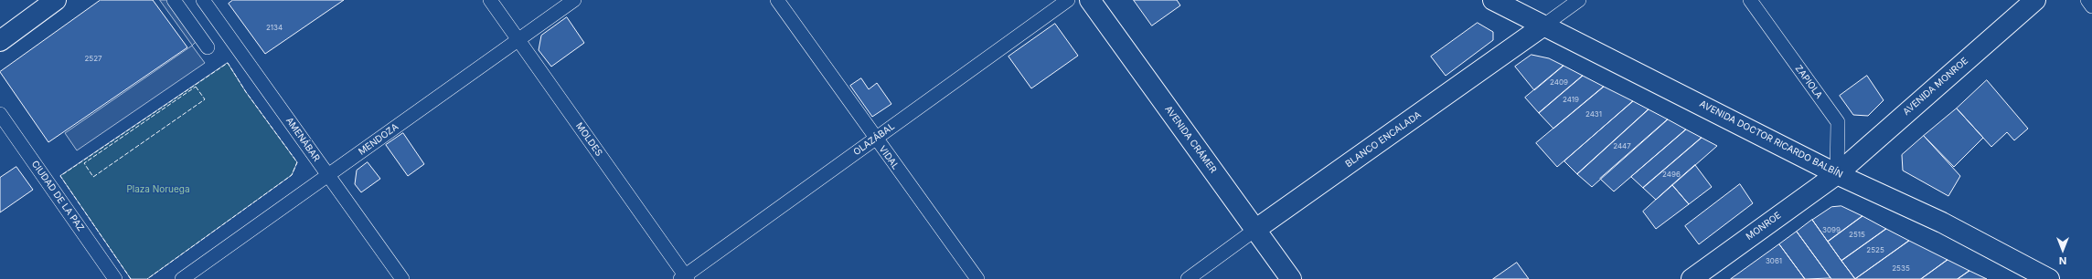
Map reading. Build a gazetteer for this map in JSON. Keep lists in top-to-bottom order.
{
  "streets": {
    "main road": [
      "AVENIDA MONROE",
      "AVENIDA CRÁMER",
      "BLANCO ENCALADA",
      "AVENIDA DOCTOR RICARDO BALBÍN",
      "MONROE"
    ],
    "street": [
      "ZAPIOLA",
      "AMENÁBAR",
      "MENDOZA",
      "MOLDES",
      "OLAZÁBAL",
      "VIDAL",
      "CIUDAD DE LA PAZ"
    ]
  },
  "crossings": [
    ["ZAPIOLA", "AVENIDA MONROE"],
    ["ZAPIOLA", "AVENIDA DOCTOR RICARDO BALBÍN"],
    ["ZAPIOLA", "MONROE"],
    ["AVENIDA MONROE", "AVENIDA DOCTOR RICARDO BALBÍN"],
    ["AVENIDA MONROE", "MONROE"],
    ["AMENÁBAR", "MENDOZA"],
    ["MENDOZA", "MOLDES"],
    ["MOLDES", "OLAZÁBAL"],
    ["OLAZÁBAL", "VIDAL"],
    ["AVENIDA CRÁMER", "BLANCO ENCALADA"],
    ["BLANCO ENCALADA", "AVENIDA DOCTOR RICARDO BALBÍN"],
    ["AVENIDA DOCTOR RICARDO BALBÍN", "MONROE"]
  ],
  "parks": ["Plaza Noruega"],
  "house_numbers": [
    "2134",
    "2527",
    "2409",
    "2419",
    "2431",
    "2447",
    "2496",
    "3099",
    "2515",
    "2525",
    "3061",
    "2535"
  ],
  "north": "bottom"
}
